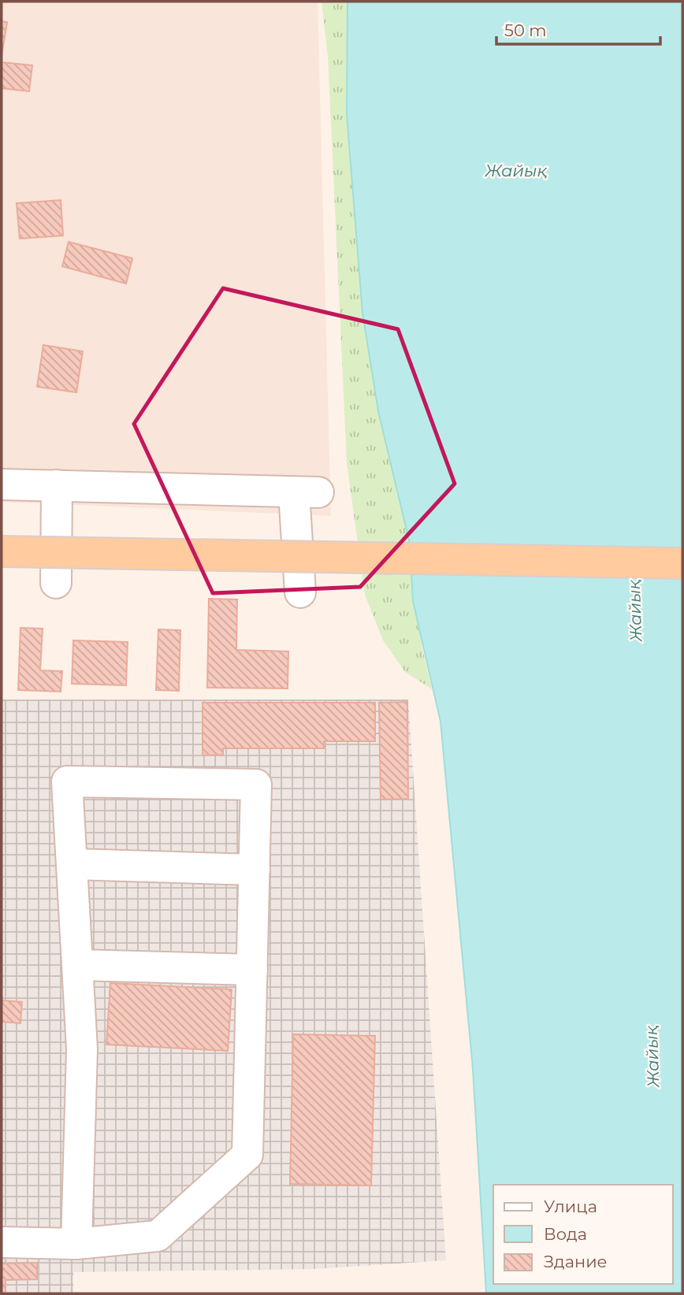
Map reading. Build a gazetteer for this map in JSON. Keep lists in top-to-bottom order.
{
  "water": ["Жайық"],
  "legend": ["Улица", "Вода", "Здание"],
  "scale_bar": "50 m"
}
